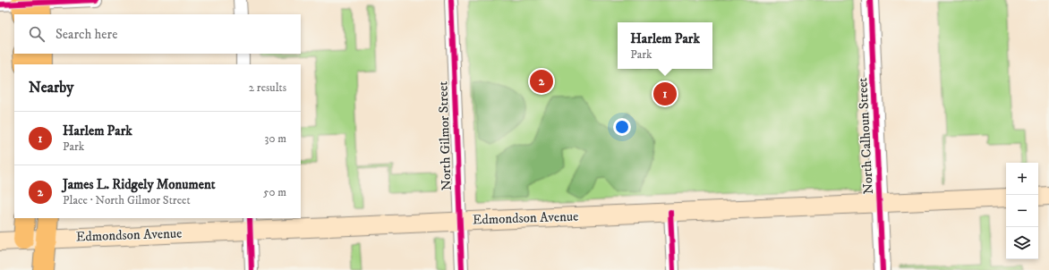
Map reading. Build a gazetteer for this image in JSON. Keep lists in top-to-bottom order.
{
  "streets": {
    "main road": ["Edmondson Avenue"],
    "street": ["North Gilmor Street", "North Calhoun Street"]
  },
  "crossings": [
    ["North Gilmor Street", "Edmondson Avenue"],
    ["North Calhoun Street", "Edmondson Avenue"]
  ],
  "page": {
    "search": "Search here",
    "popup": ["Harlem Park", "Park"],
    "heading": ["Nearby", "2 results"],
    "pins": ["2", "1"],
    "list": [
      {
        "mark": "1",
        "name": "Harlem Park",
        "note": "Park",
        "value": "30 m"
      },
      {
        "mark": "2",
        "name": "James L. Ridgely Monument",
        "note": "Place · North Gilmor Street",
        "value": "50 m"
      }
    ],
    "map_buttons": ["+", "−"]
  }
}
